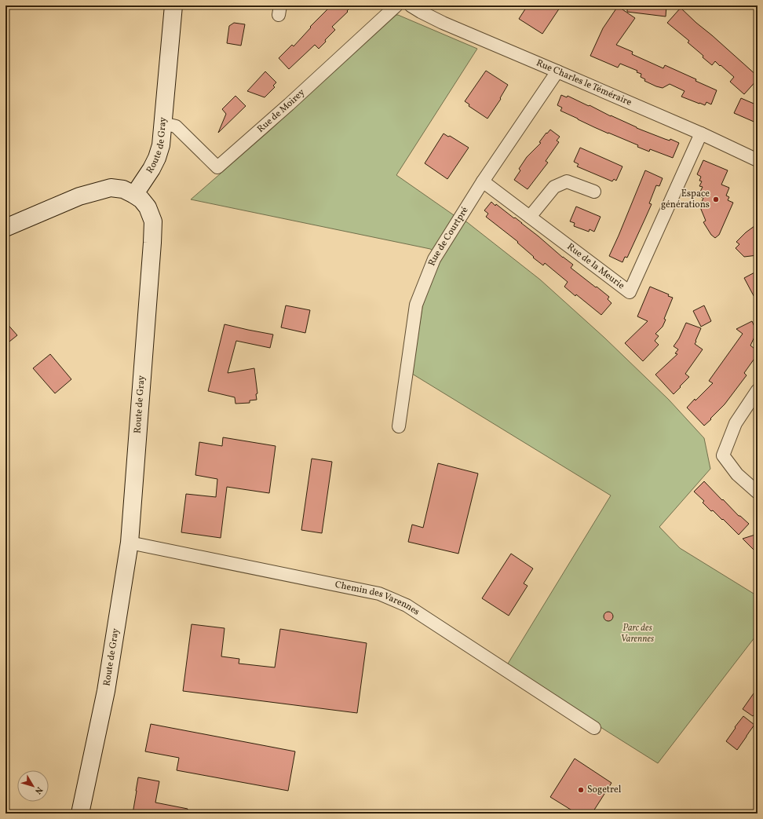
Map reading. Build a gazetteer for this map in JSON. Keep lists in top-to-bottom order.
{
  "streets": {
    "main road": ["Route de Gray"],
    "street": [
      "Rue Charles le Téméraire",
      "Rue de Moirey",
      "Rue de Courtpré",
      "Rue de la Meurie",
      "Chemin des Varennes"
    ]
  },
  "crossings": [
    ["Rue Charles le Téméraire", "Rue de Courtpré"],
    ["Rue Charles le Téméraire", "Rue de la Meurie"],
    ["Rue de Moirey", "Route de Gray"],
    ["Route de Gray", "Chemin des Varennes"],
    ["Rue de Courtpré", "Rue de la Meurie"]
  ],
  "parks": ["Parc des Varennes"],
  "places": ["Espace générations", "Sogetrel"],
  "north": "bottom right"
}
